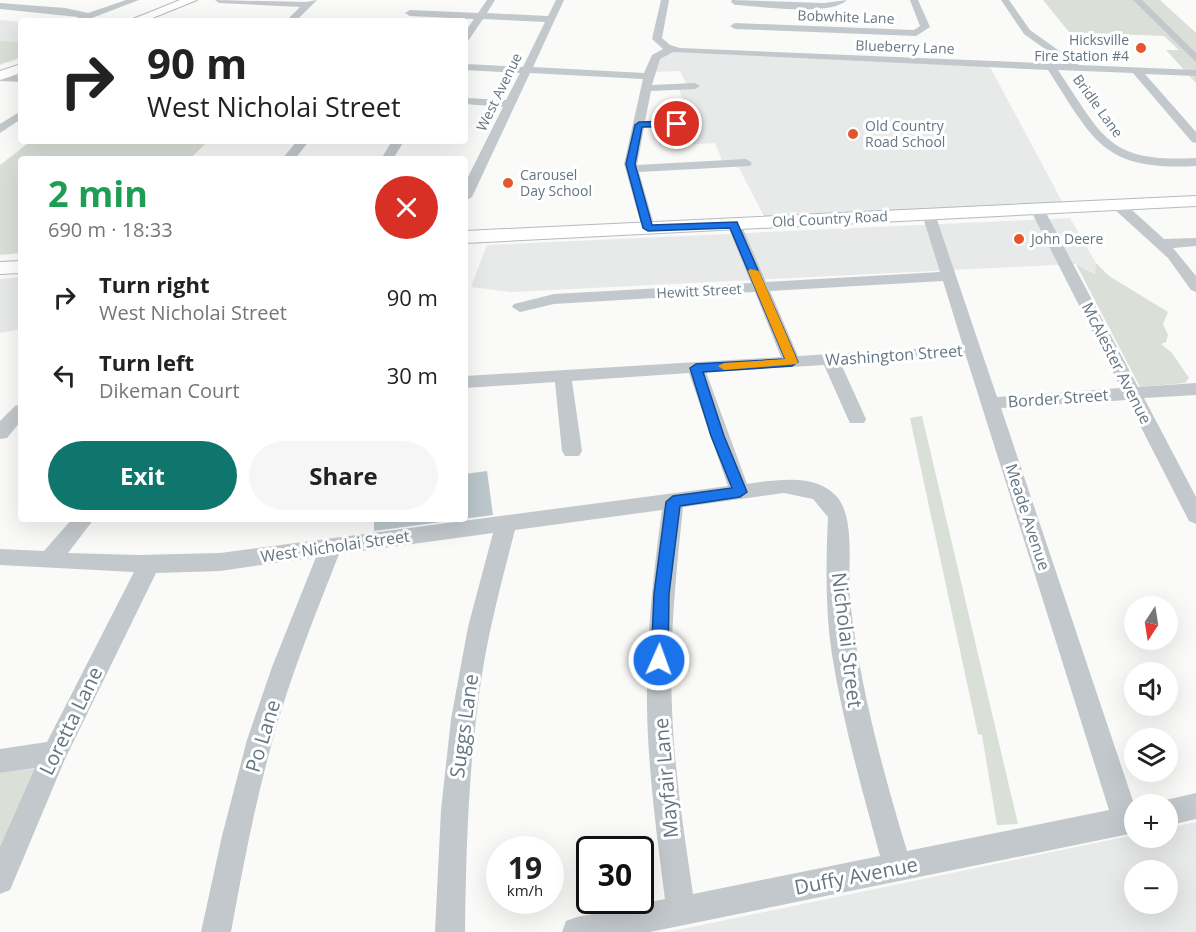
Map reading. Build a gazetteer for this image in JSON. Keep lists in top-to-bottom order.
{
  "streets": {
    "main road": ["Old Country Road"],
    "street": [
      "Bobwhite Lane",
      "Blueberry Lane",
      "West Avenue",
      "Bridle Lane",
      "Hewitt Street",
      "Washington Street",
      "McAlester Avenue",
      "Border Street",
      "Meade Avenue",
      "West Nicholai Street",
      "Nicholai Street",
      "Loretta Lane",
      "Suggs Lane",
      "Po Lane",
      "Mayfair Lane",
      "Duffy Avenue"
    ]
  },
  "crossings": [
    ["Bobwhite Lane", "Blueberry Lane"],
    ["Blueberry Lane", "Bridle Lane"],
    ["Old Country Road", "McAlester Avenue"],
    ["Old Country Road", "Meade Avenue"],
    ["Hewitt Street", "Meade Avenue"],
    ["Washington Street", "Meade Avenue"],
    ["McAlester Avenue", "Border Street"],
    ["Border Street", "Meade Avenue"],
    ["West Nicholai Street", "Nicholai Street"],
    ["West Nicholai Street", "Loretta Lane"],
    ["West Nicholai Street", "Suggs Lane"],
    ["West Nicholai Street", "Po Lane"],
    ["West Nicholai Street", "Mayfair Lane"],
    ["Nicholai Street", "Duffy Avenue"],
    ["Mayfair Lane", "Duffy Avenue"]
  ],
  "places": [
    "Hicksville Fire Station #4",
    "Old Country Road School",
    "Carousel Day School",
    "John Deere"
  ],
  "north": "bottom",
  "page": {
    "turn": ["90 m", "West Nicholai Street"],
    "heading": ["2 min", "690 m · 18:33"],
    "list": [
      {
        "name": "Turn right",
        "note": "West Nicholai Street",
        "value": "90 m"
      },
      {
        "name": "Turn left",
        "note": "Dikeman Court",
        "value": "30 m"
      }
    ],
    "buttons": ["Exit", "Share"],
    "map_buttons": ["+", "−"],
    "speed": "19 km/h",
    "limit": "30"
  }
}
